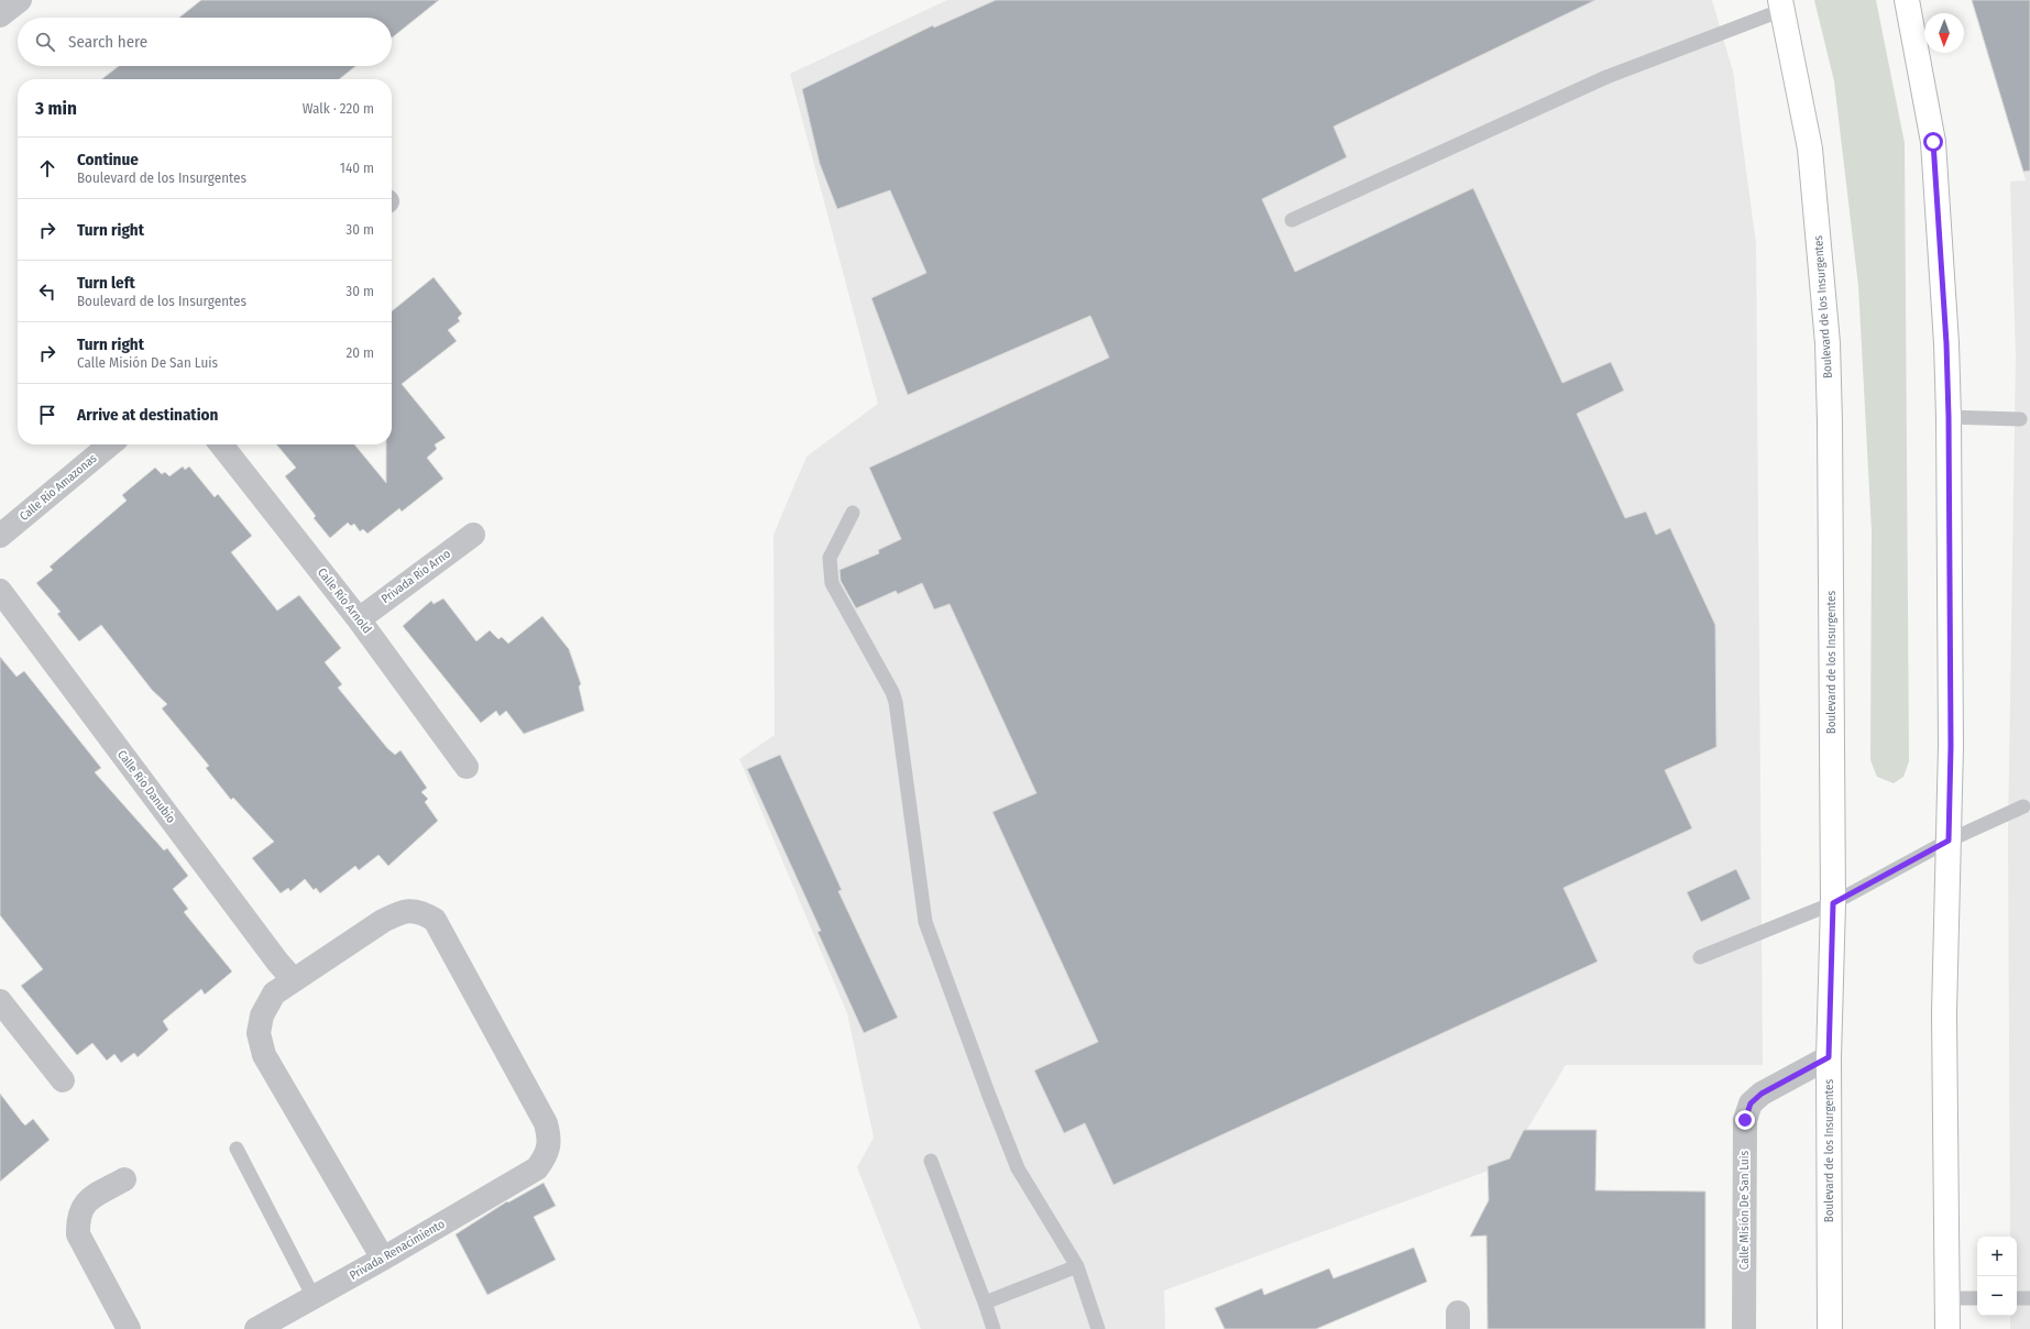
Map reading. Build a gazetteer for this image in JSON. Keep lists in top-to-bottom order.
{
  "streets": {
    "main road": ["Boulevard de los Insurgentes"],
    "street": [
      "Calle Río Amazonas",
      "Privada Río Arno",
      "Calle Río Arnold",
      "Calle Río Danubio",
      "Calle Misión De San Luis",
      "Privada Renacimiento"
    ]
  },
  "crossings": [
    ["Boulevard de los Insurgentes", "Calle Misión De San Luis"],
    ["Privada Río Arno", "Calle Río Arnold"],
    ["Calle Río Danubio", "Privada Renacimiento"]
  ],
  "north": "bottom",
  "page": {
    "search": "Search here",
    "heading": ["3 min", "Walk · 220 m"],
    "list": [
      ["Continue", "Boulevard de los Insurgentes", "140 m"],
      ["Turn right", "30 m"],
      ["Turn left", "Boulevard de los Insurgentes", "30 m"],
      ["Turn right", "Calle Misión De San Luis", "20 m"],
      "Arrive at destination"
    ],
    "map_buttons": ["+", "−"]
  }
}
